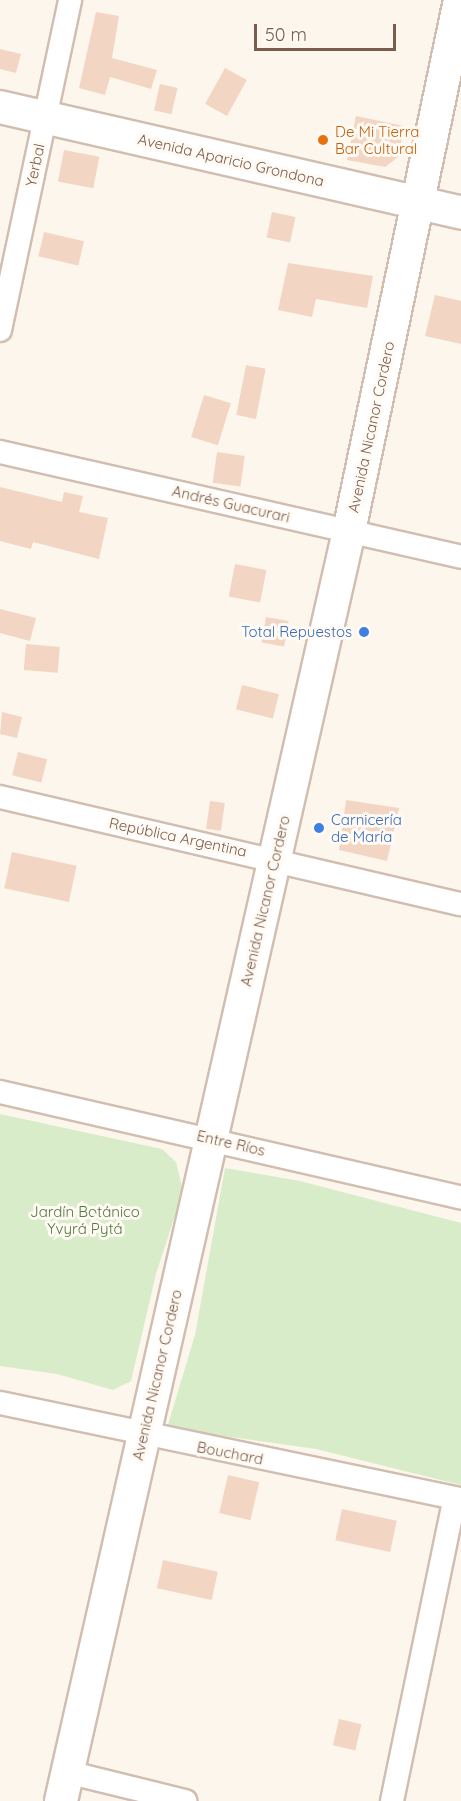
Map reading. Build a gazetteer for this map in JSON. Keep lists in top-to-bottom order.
{
  "streets": {
    "main road": ["Avenida Aparicio Grondona", "Avenida Nicanor Cordero"],
    "street": [
      "Yerbal",
      "Andrés Guacurari",
      "República Argentina",
      "Entre Ríos",
      "Bouchard"
    ]
  },
  "crossings": [
    ["Avenida Aparicio Grondona", "Yerbal"],
    ["Avenida Aparicio Grondona", "Avenida Nicanor Cordero"],
    ["Avenida Nicanor Cordero", "Andrés Guacurari"],
    ["Avenida Nicanor Cordero", "República Argentina"],
    ["Avenida Nicanor Cordero", "Entre Ríos"],
    ["Avenida Nicanor Cordero", "Bouchard"]
  ],
  "parks": ["Jardín Botánico Yvyrá Pytá"],
  "places": ["De Mi Tierra Bar Cultural", "Total Repuestos", "Carnicería de María"],
  "scale_bar": "50 m"
}
